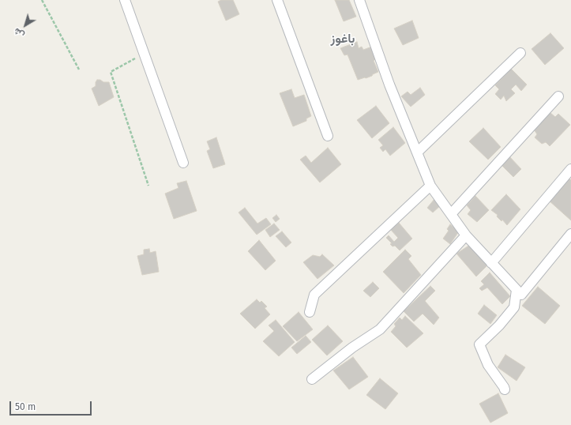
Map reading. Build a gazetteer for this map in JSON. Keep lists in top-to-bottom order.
{
  "districts": ["باغوز"],
  "scale_bar": "50 m",
  "north": "bottom left"
}
